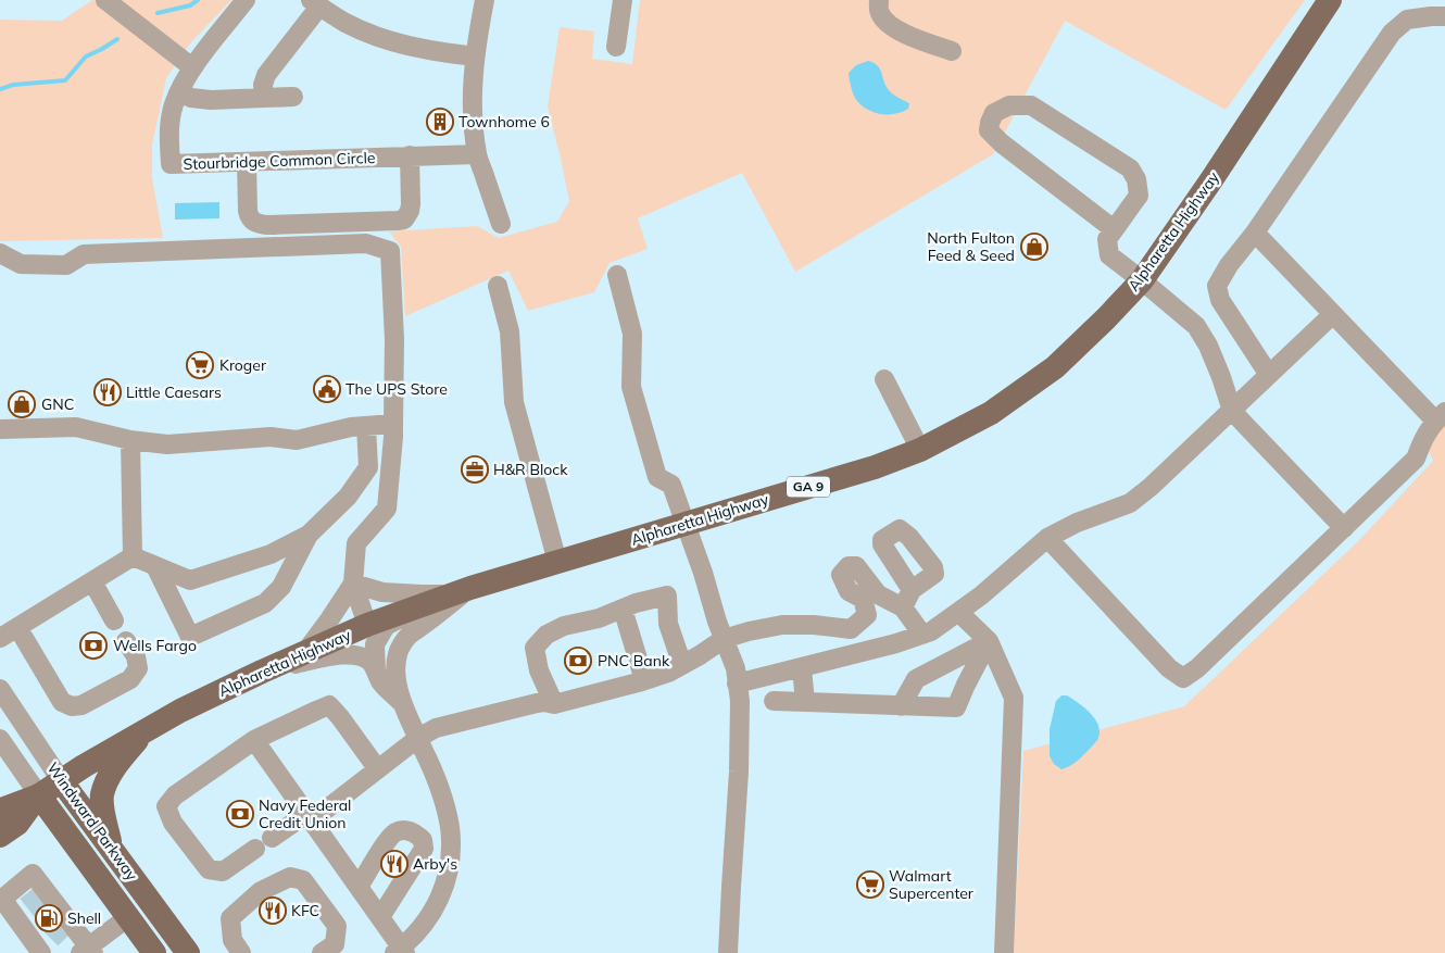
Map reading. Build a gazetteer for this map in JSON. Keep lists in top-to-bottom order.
{
  "streets": {
    "main road": ["Alpharetta Highway", "GA 9", "Windward Parkway"],
    "street": ["Stourbridge Common Circle"]
  },
  "crossings": [
    ["Alpharetta Highway", "GA 9"],
    ["Alpharetta Highway", "Windward Parkway"],
    ["GA 9", "Windward Parkway"]
  ],
  "places": {
    "building": ["Townhome 6"],
    "shop": ["North Fulton Feed & Seed", "GNC"],
    "supermarket": ["Kroger", "Walmart Supercenter"],
    "public building": ["The UPS Store"],
    "restaurant": ["Little Caesars", "Arby's", "KFC"],
    "office": ["H&R Block"],
    "bank": ["Wells Fargo", "PNC Bank", "Navy Federal Credit Union"],
    "fuel station": ["Shell"]
  }
}
